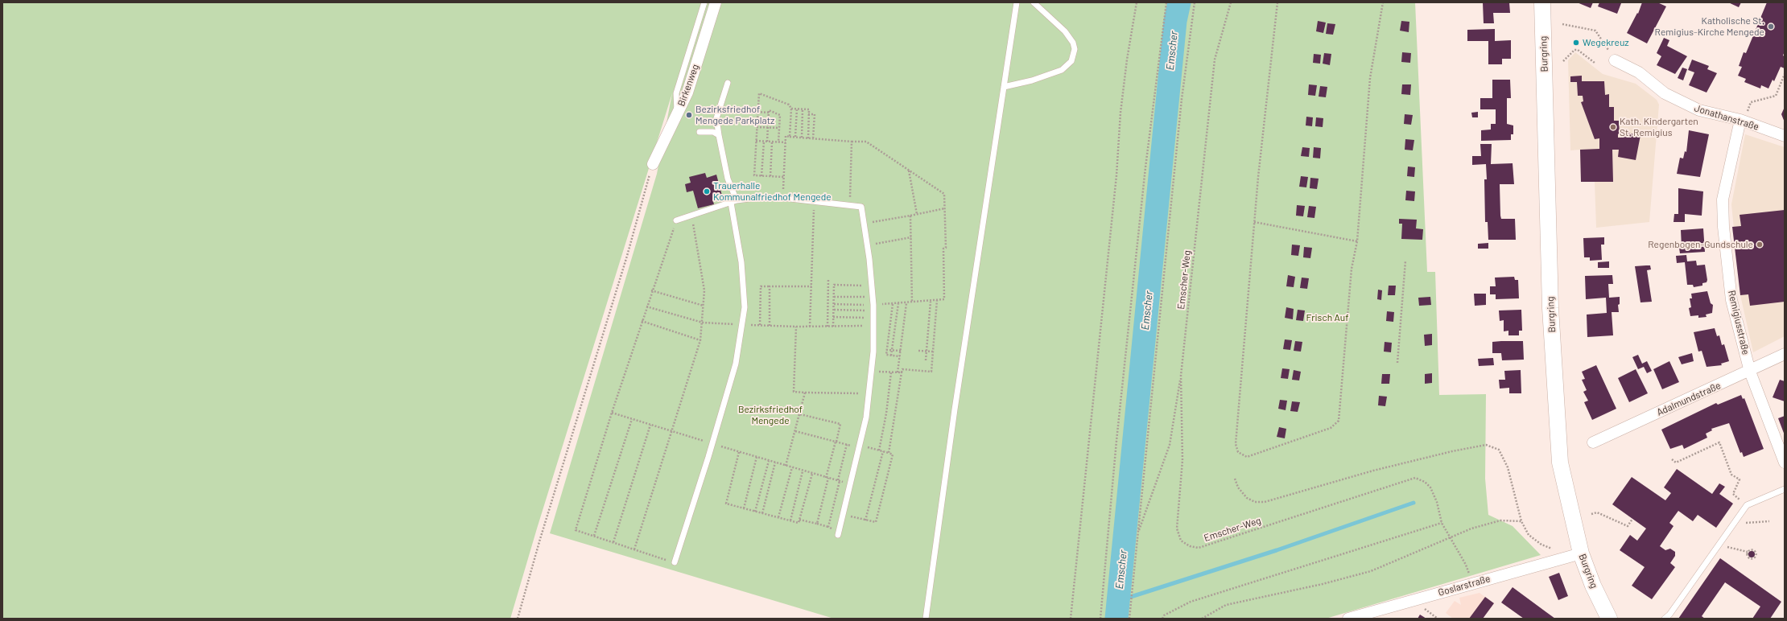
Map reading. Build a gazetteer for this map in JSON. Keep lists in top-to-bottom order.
{
  "streets": {
    "main road": ["Burgring"],
    "street": [
      "Birkenweg",
      "Jonathanstraße",
      "Remigiusstraße",
      "Adalmundstraße",
      "Goslarstraße"
    ],
    "path": ["Emscher-Weg"]
  },
  "crossings": [
    ["Burgring", "Goslarstraße"],
    ["Jonathanstraße", "Remigiusstraße"],
    ["Remigiusstraße", "Adalmundstraße"]
  ],
  "water": ["Emscher"],
  "parks": ["Frisch Auf", "Bezirksfriedhof Mengede"],
  "places": [
    "Katholische St. Remigius-Kirche Mengede",
    "Wegekreuz",
    "Bezirksfriedhof Mengede Parkplatz",
    "Kath. Kindergarten St. Remigius",
    "Trauerhalle Kommunalfriedhof Mengede",
    "Regenbogen-Gundschule"
  ]
}
